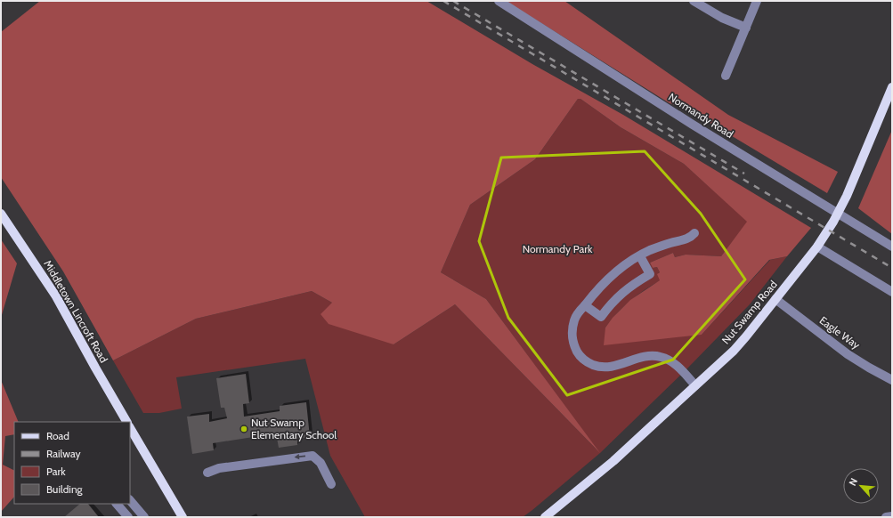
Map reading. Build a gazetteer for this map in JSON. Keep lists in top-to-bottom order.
{
  "streets": {
    "main road": ["Middletown Lincroft Road", "Nut Swamp Road"],
    "street": ["Normandy Road", "Eagle Way"]
  },
  "crossings": [
    ["Normandy Road", "Nut Swamp Road"],
    ["Nut Swamp Road", "Eagle Way"]
  ],
  "parks": ["Normandy Park"],
  "places": ["Nut Swamp Elementary School"],
  "legend": [
    "Road",
    "Railway",
    "Park",
    "Building"
  ],
  "north": "top left"
}
